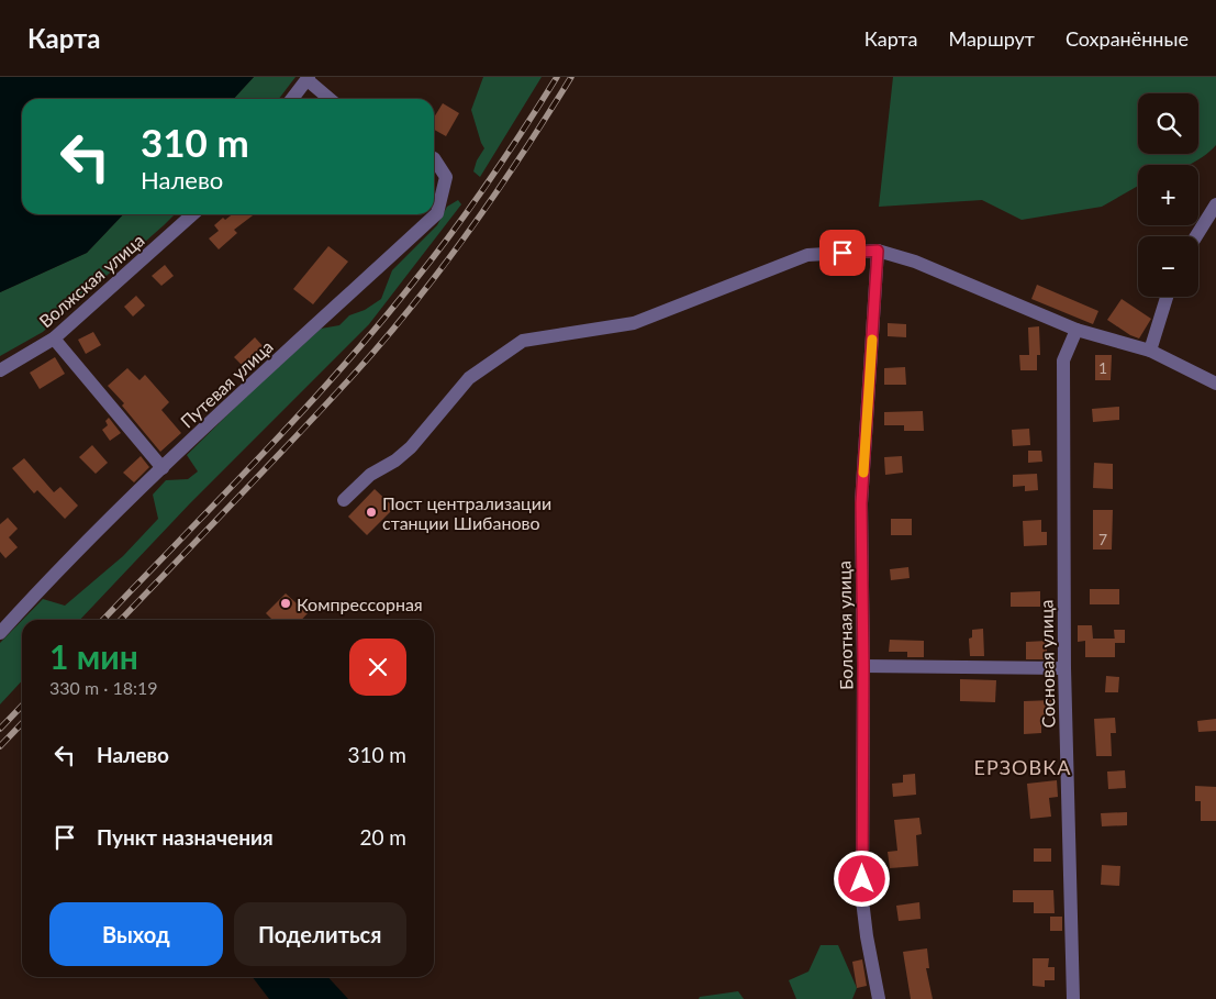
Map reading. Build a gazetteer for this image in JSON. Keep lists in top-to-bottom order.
{
  "streets": {
    "street": [
      "Волжская улица",
      "Путевая улица",
      "Болотная улица",
      "Сосновая улица"
    ]
  },
  "districts": ["ЕРЗОВКА"],
  "places": ["Пост централизации станции Шибаново", "Компрессорная"],
  "house_numbers": ["1", "7"],
  "page": {
    "header": "Карта",
    "nav": ["Карта", "Маршрут", "Сохранённые"],
    "map_buttons": ["+", "−"],
    "turn": ["310 m", "Налево"],
    "heading": ["1 мин", "330 m · 18:19"],
    "list": [
      {
        "name": "Налево",
        "value": "310 m"
      },
      {
        "name": "Пункт назначения",
        "value": "20 m"
      }
    ],
    "buttons": ["Выход", "Поделиться"]
  }
}
